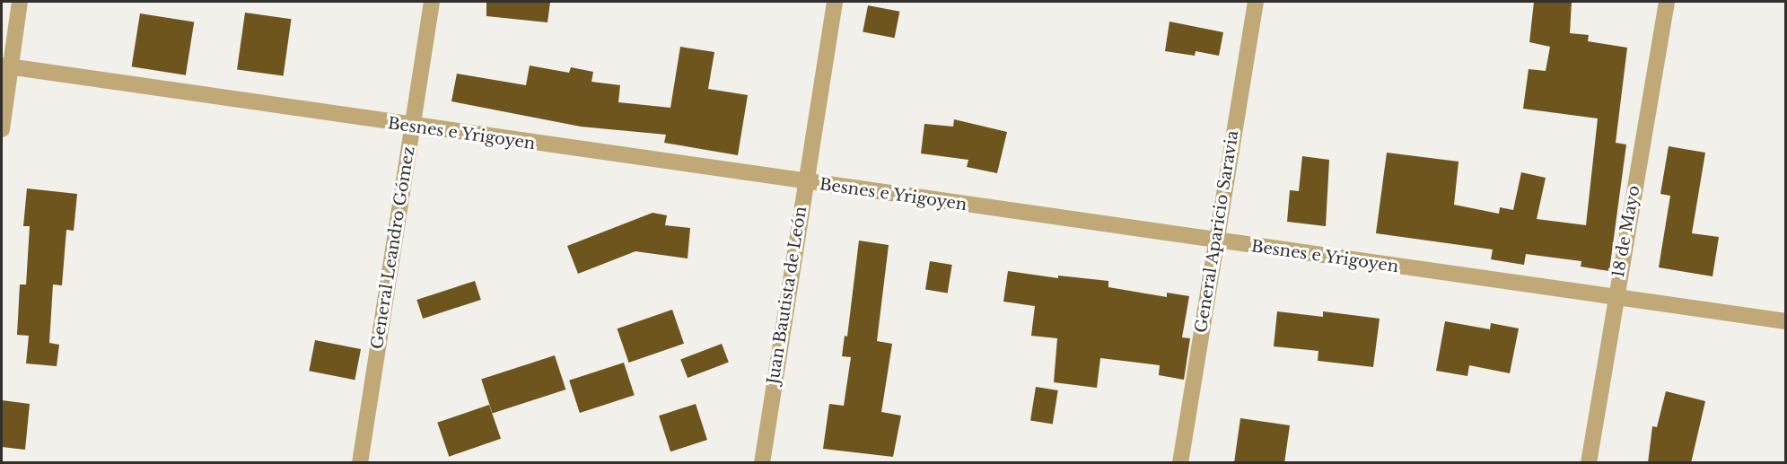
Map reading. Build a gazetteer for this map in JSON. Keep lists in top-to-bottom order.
{
  "streets": {
    "street": [
      "Besnes e Yrigoyen",
      "General Aparicio Saravia",
      "18 de Mayo",
      "General Leandro Gómez",
      "Juan Bautista de León"
    ]
  },
  "crossings": [
    ["Besnes e Yrigoyen", "General Aparicio Saravia"],
    ["Besnes e Yrigoyen", "18 de Mayo"],
    ["Besnes e Yrigoyen", "General Leandro Gómez"],
    ["Besnes e Yrigoyen", "Juan Bautista de León"]
  ]
}
